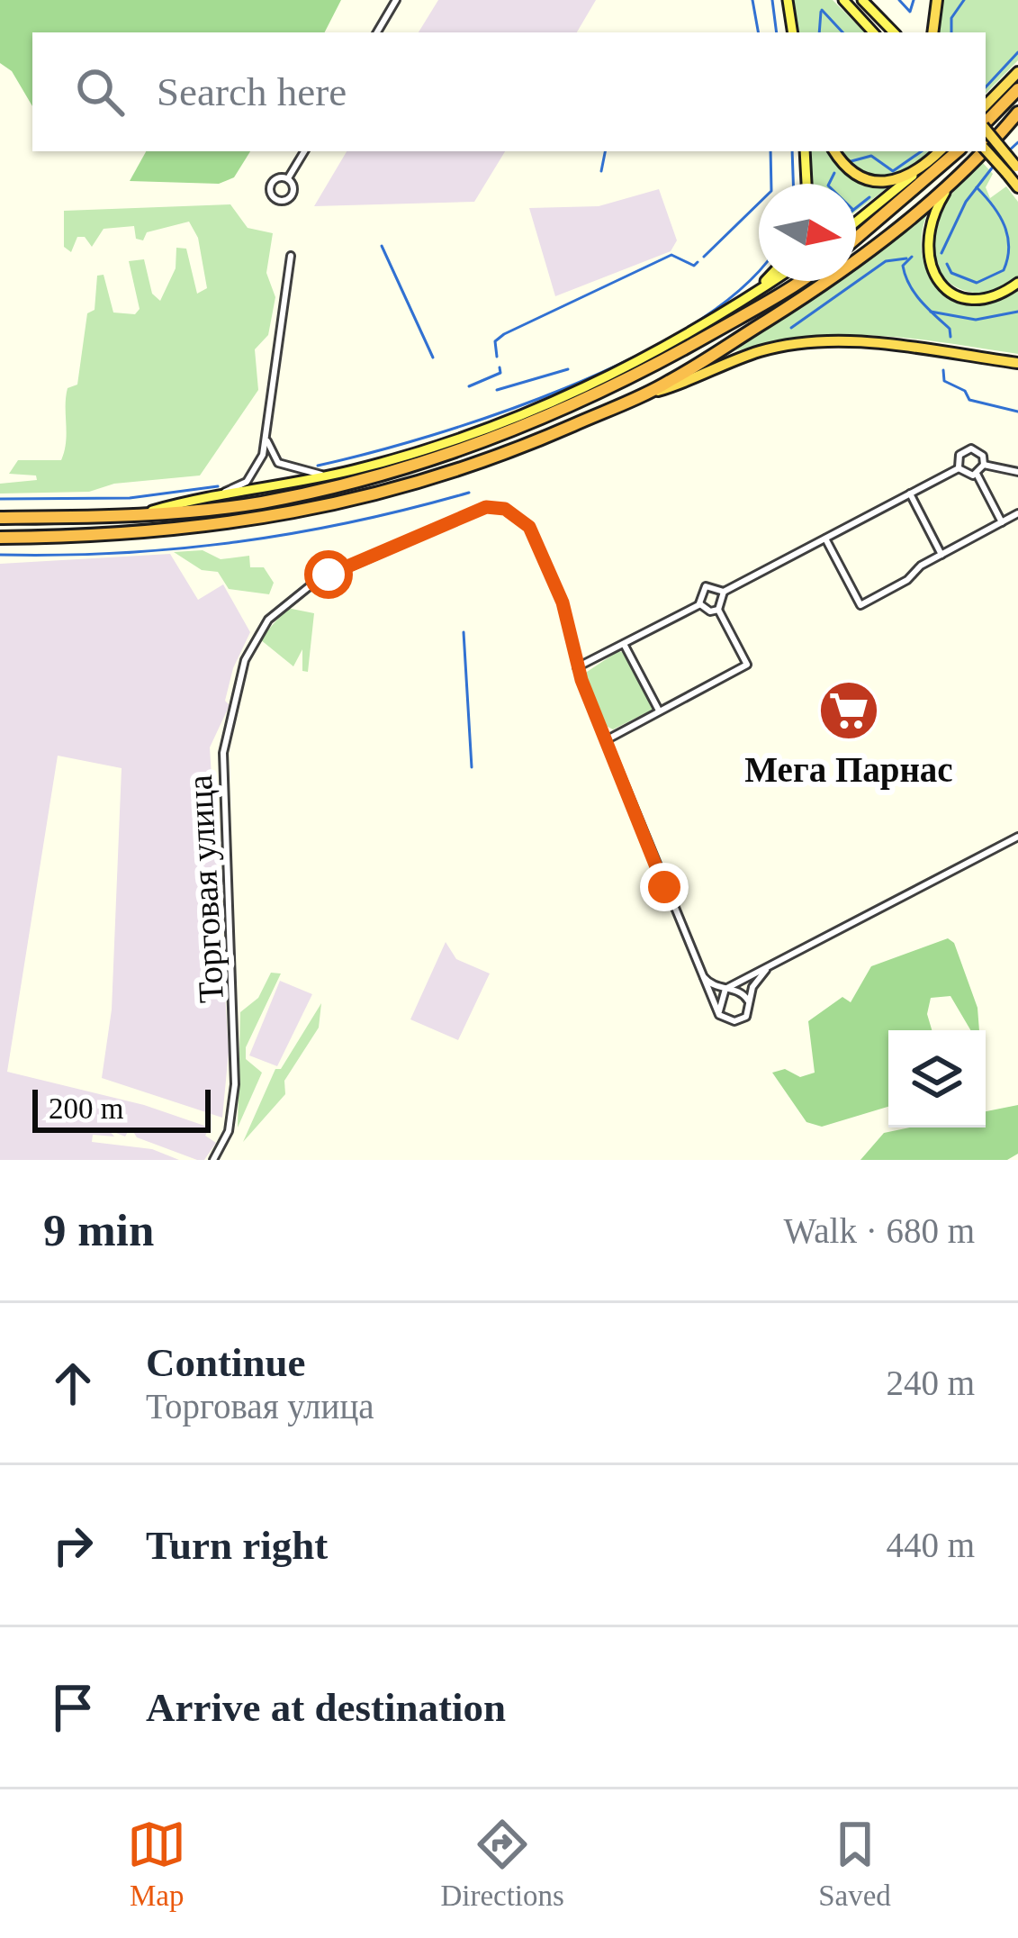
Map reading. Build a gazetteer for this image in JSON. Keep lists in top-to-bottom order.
{
  "streets": {
    "street": ["Торговая улица"]
  },
  "places": {
    "supermarket": ["Мега Парнас"]
  },
  "scale_bar": "200 m",
  "north": "right",
  "page": {
    "search": "Search here",
    "scale": "200 m",
    "heading": ["9 min", "Walk · 680 m"],
    "list": [
      ["Continue", "Торговая улица", "240 m"],
      ["Turn right", "440 m"],
      "Arrive at destination"
    ],
    "nav": ["Map", "Directions", "Saved"]
  }
}
